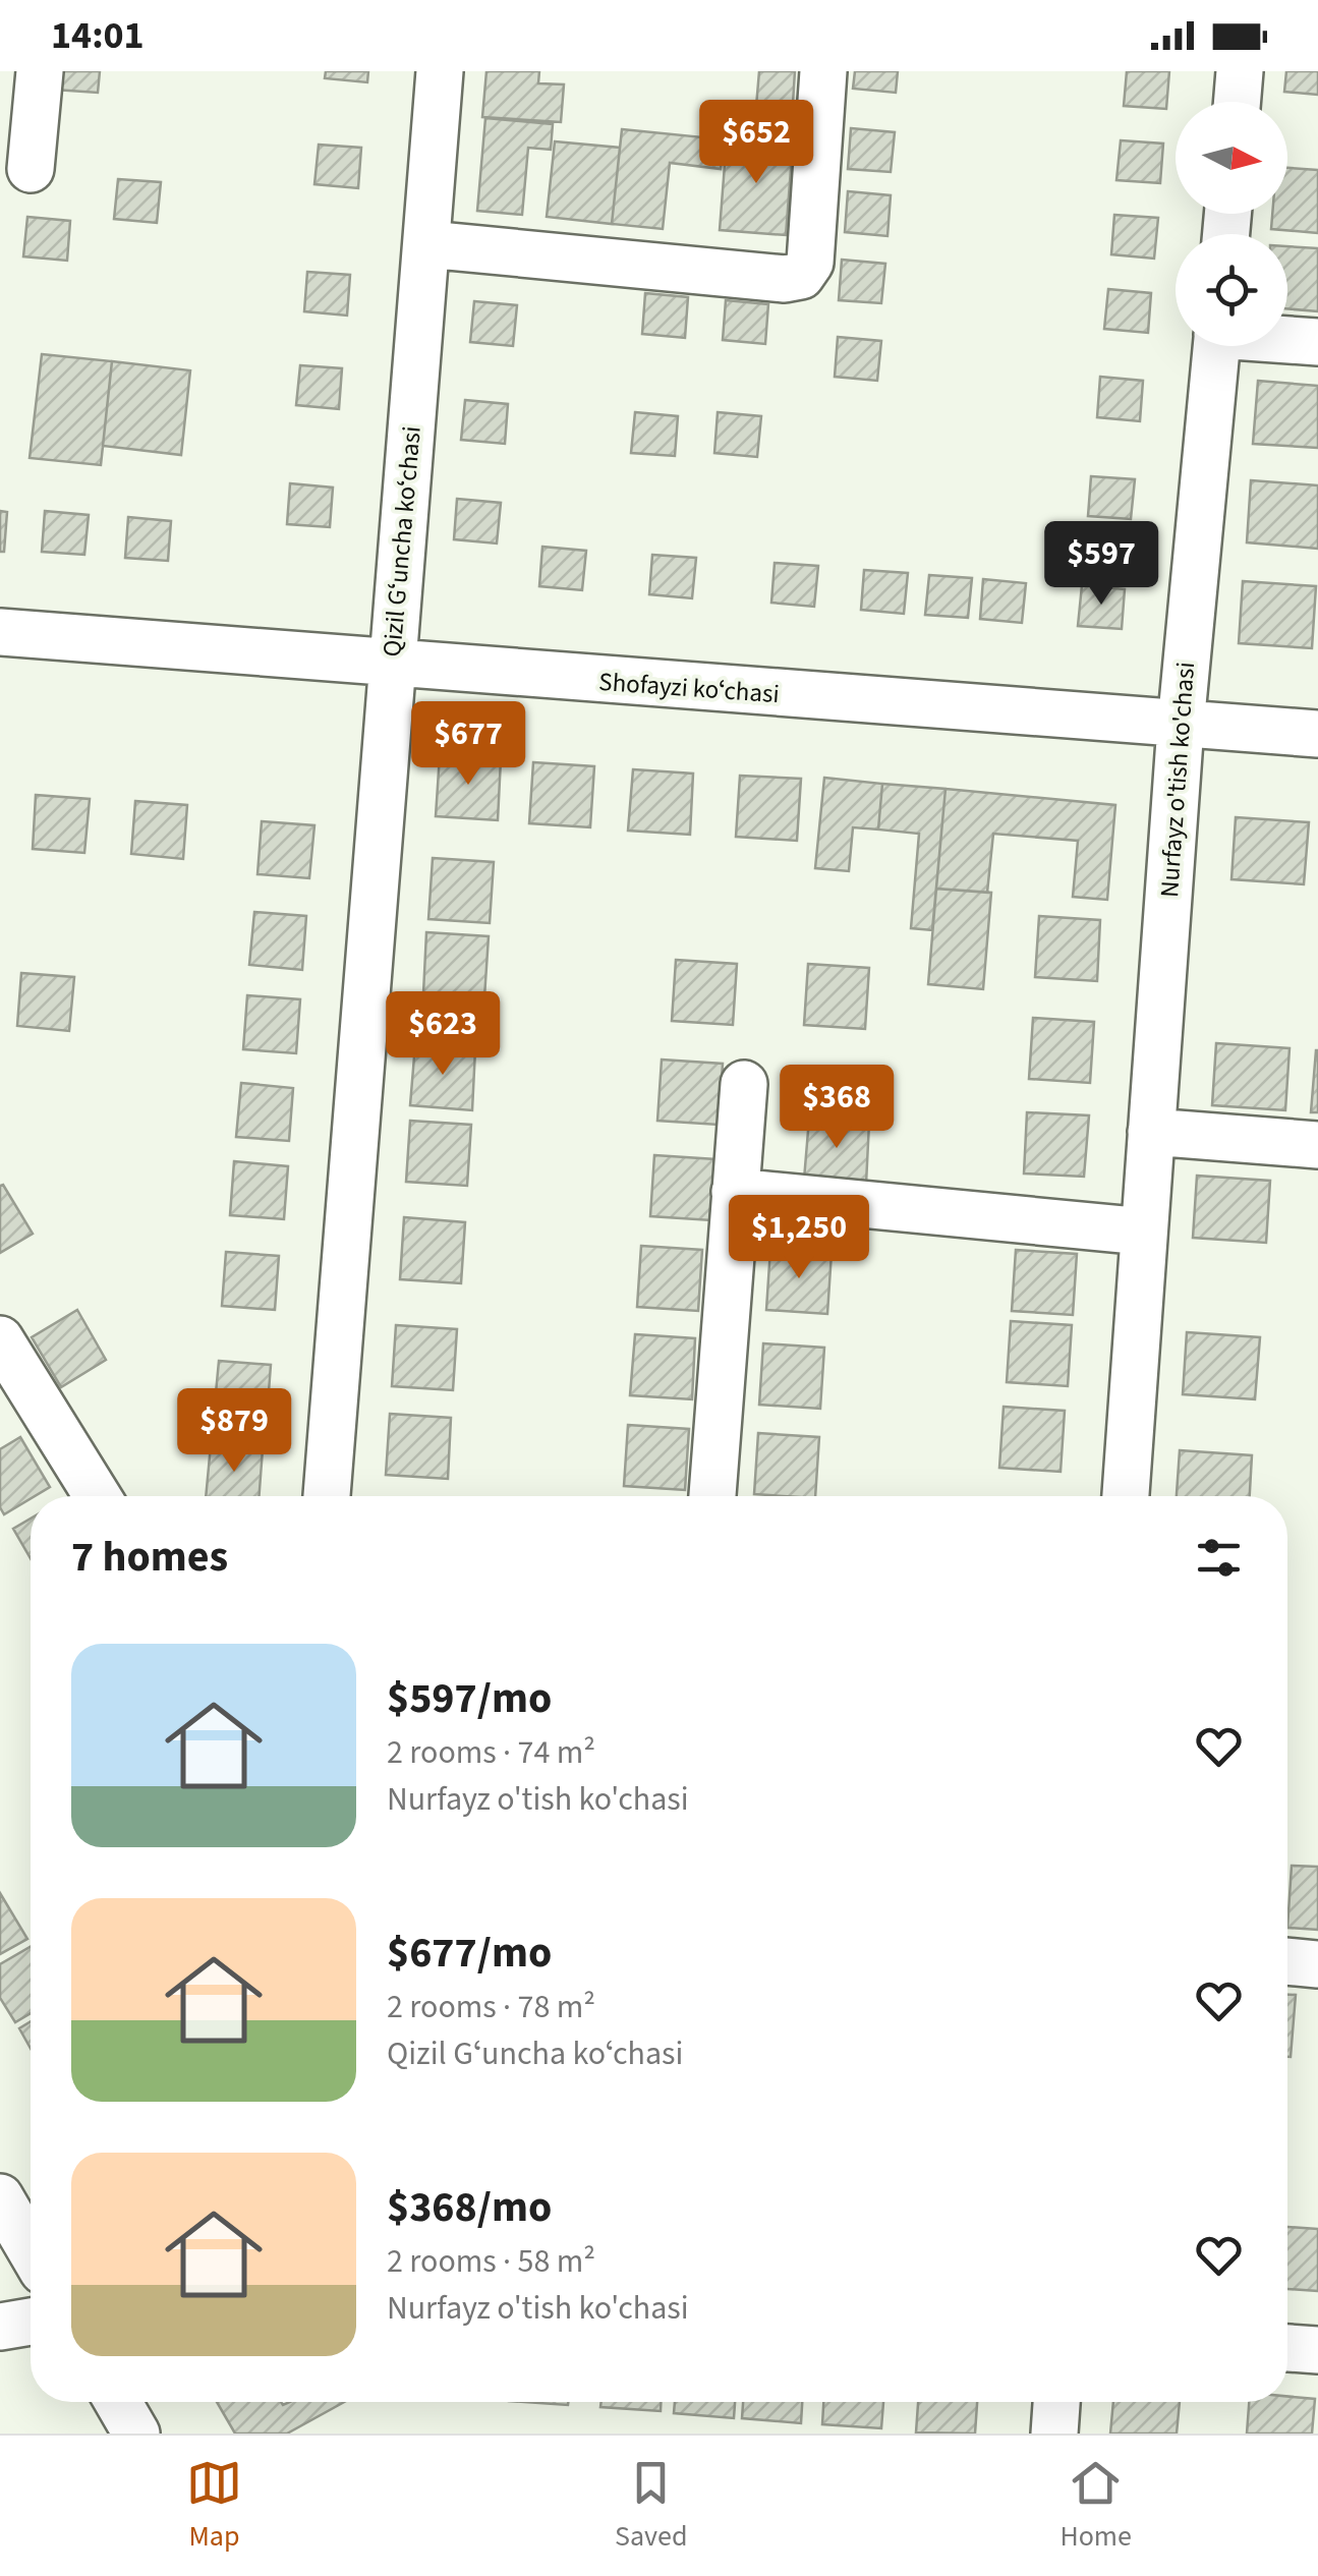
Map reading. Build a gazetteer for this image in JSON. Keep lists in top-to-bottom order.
{
  "streets": {
    "street": ["Qizil Gʻuncha koʻchasi", "Shofayzi koʻchasi", "Nurfayz o'tish ko'chasi"]
  },
  "crossings": [
    ["Qizil Gʻuncha koʻchasi", "Shofayzi koʻchasi"],
    ["Shofayzi koʻchasi", "Nurfayz o'tish ko'chasi"]
  ],
  "north": "right",
  "page": {
    "status": "14:01",
    "price": [
      "$652",
      "$597",
      "$677",
      "$623",
      "$368",
      "$1,250",
      "$879"
    ],
    "heading": "7 homes",
    "list": [
      {
        "name": "$597/mo",
        "note": "2 rooms · 74 m² · Nurfayz o'tish ko'chasi"
      },
      {
        "name": "$677/mo",
        "note": "2 rooms · 78 m² · Qizil Gʻuncha koʻchasi"
      },
      {
        "name": "$368/mo",
        "note": "2 rooms · 58 m² · Nurfayz o'tish ko'chasi"
      }
    ],
    "tabs": ["Map", "Saved", "Home"]
  }
}
